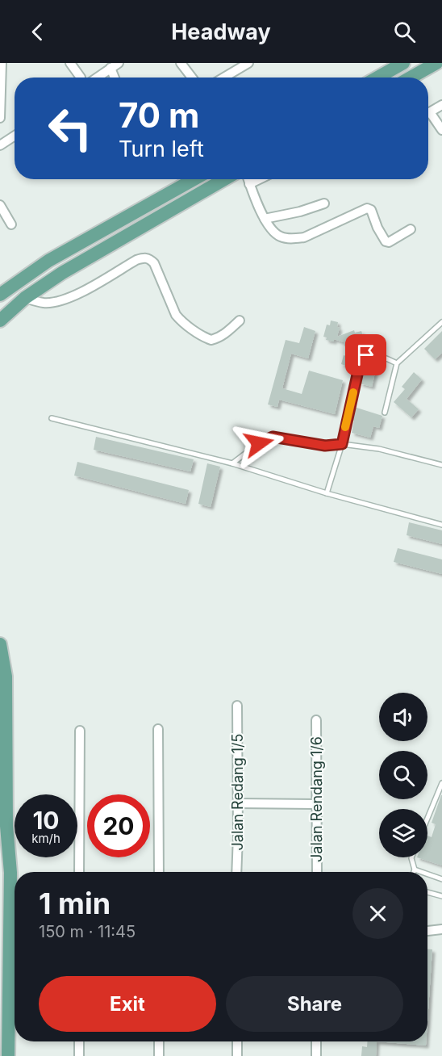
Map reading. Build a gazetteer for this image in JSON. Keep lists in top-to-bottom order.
{
  "streets": {
    "street": ["Jalan Redang 1/5", "Jalan Rendang 1/6"]
  },
  "page": {
    "header": "Headway",
    "turn": ["70 m", "Turn left"],
    "speed": "10 km/h",
    "limit": "20",
    "heading": ["1 min", "150 m · 11:45"],
    "buttons": ["Exit", "Share"]
  }
}
